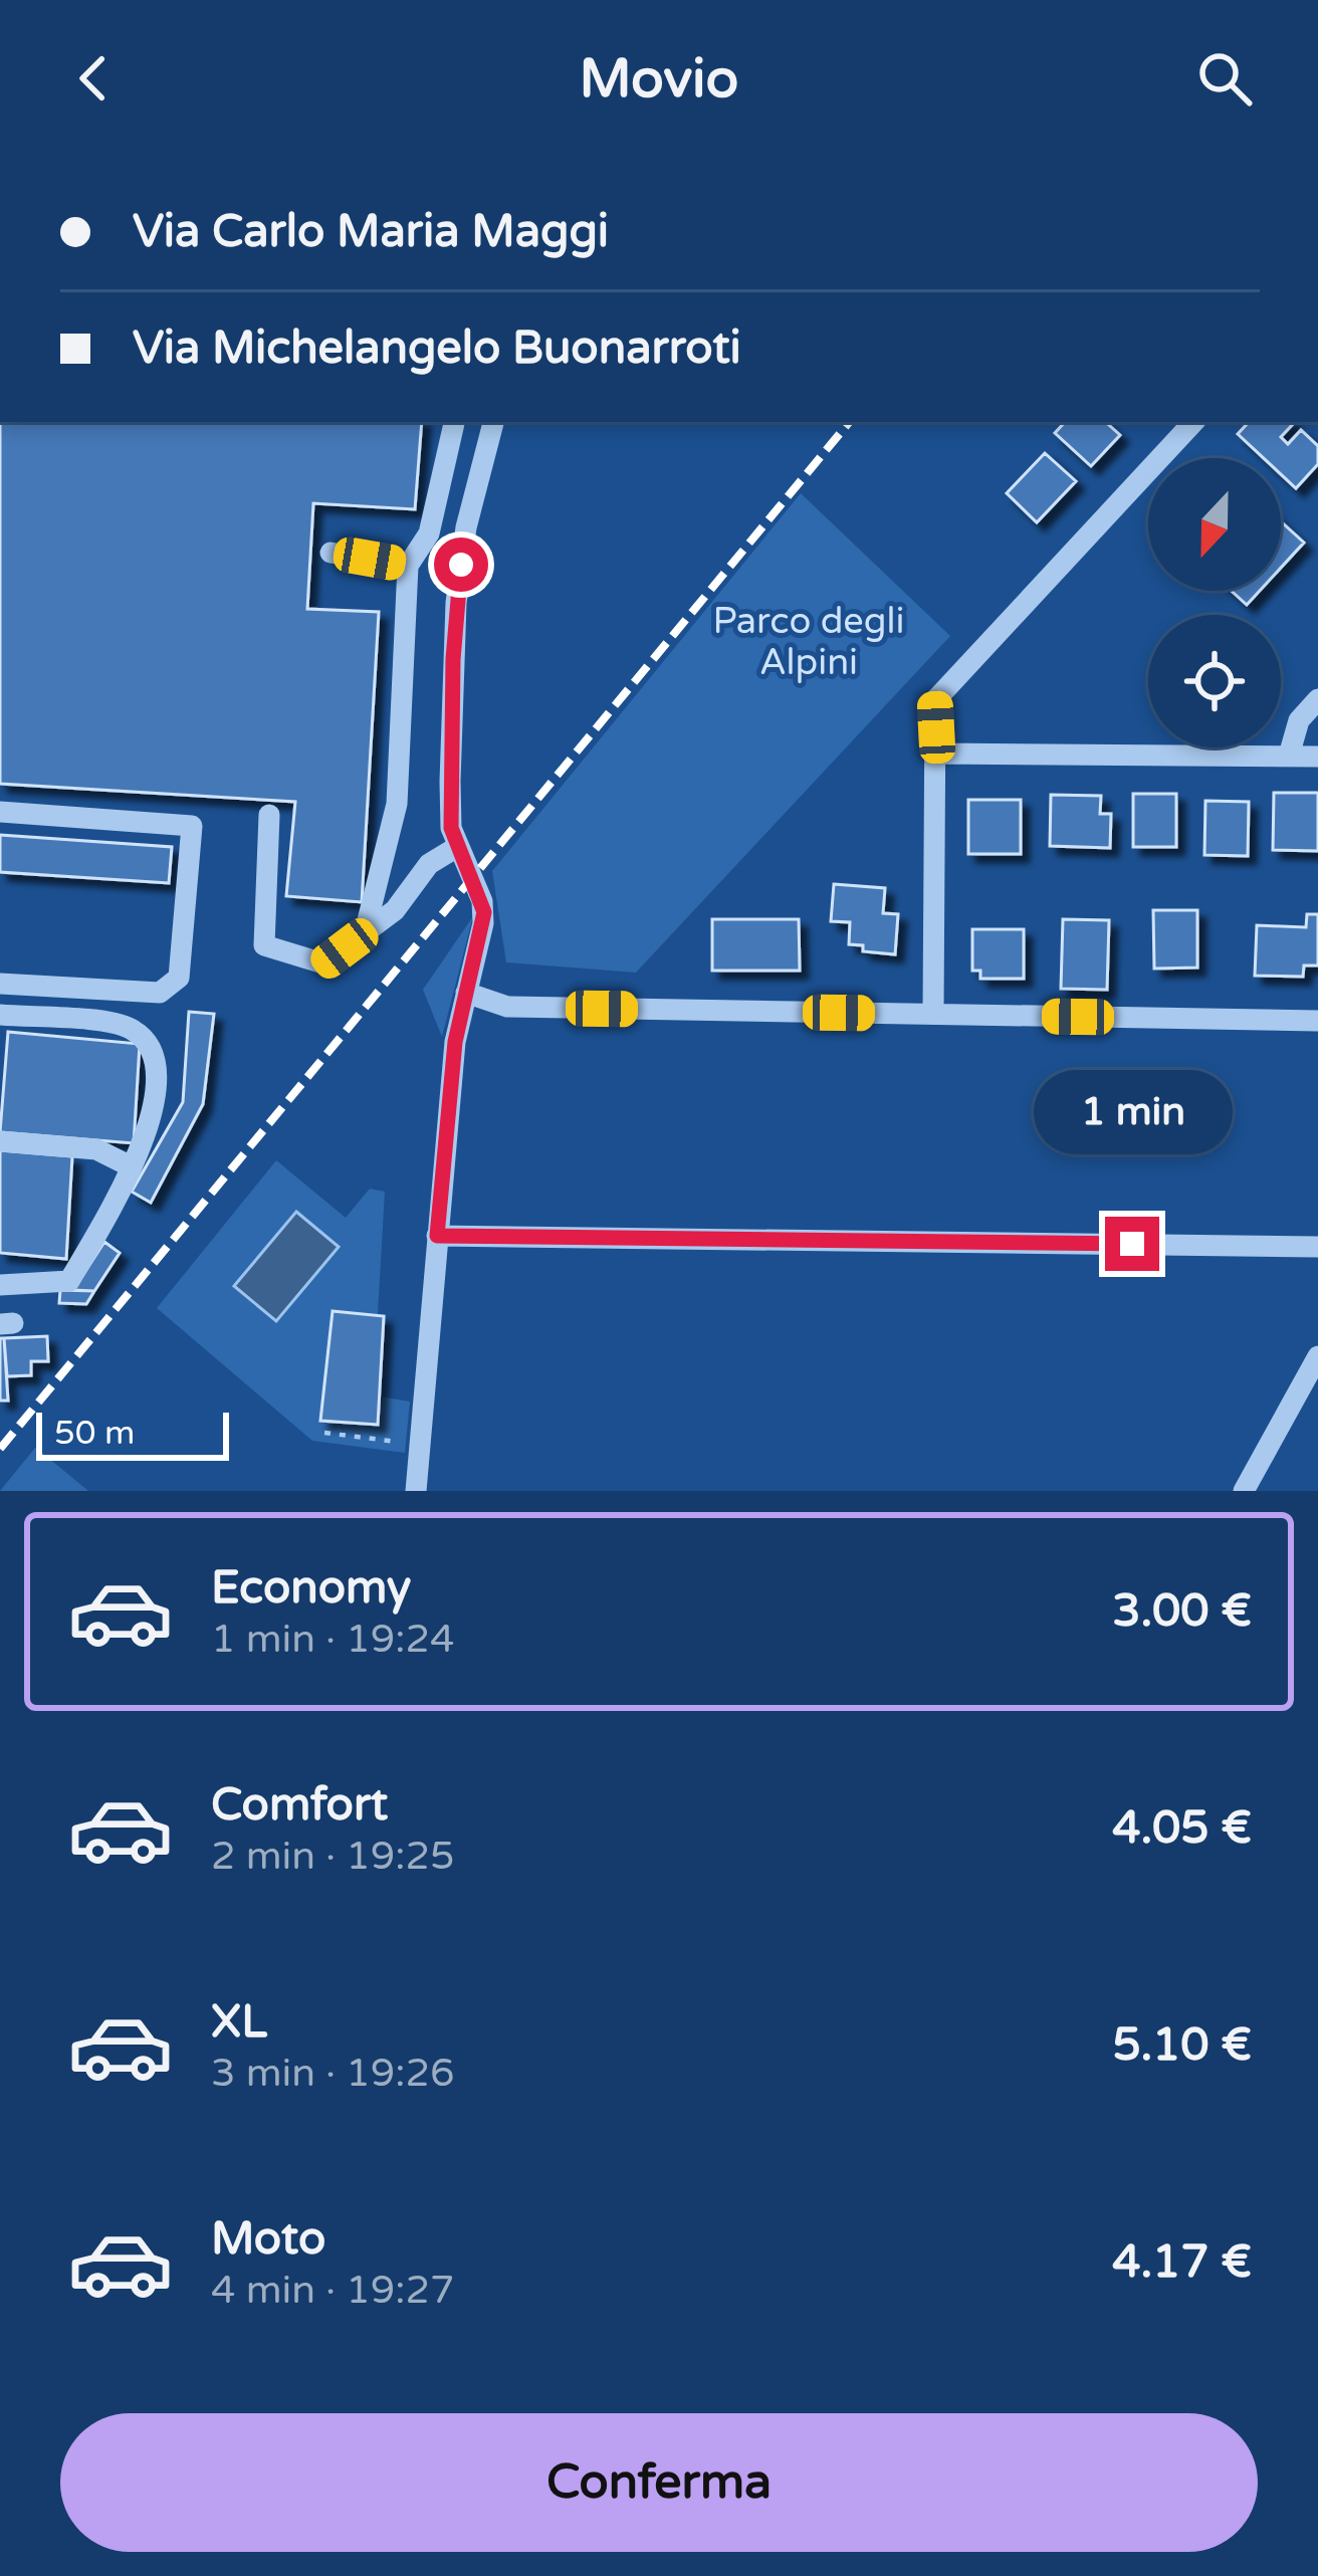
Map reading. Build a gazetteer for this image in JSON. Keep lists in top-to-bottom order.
{
  "parks": ["Parco degli Alpini"],
  "scale_bar": "50 m",
  "north": "bottom",
  "page": {
    "header": "Movio",
    "banner": ["Via Carlo Maria Maggi", "Via Michelangelo Buonarroti"],
    "bubble": "1 min",
    "scale": "50 m",
    "list": [
      {
        "name": "Economy",
        "note": "1 min · 19:24",
        "value": "3.00 €"
      },
      {
        "name": "Comfort",
        "note": "2 min · 19:25",
        "value": "4.05 €"
      },
      {
        "name": "XL",
        "note": "3 min · 19:26",
        "value": "5.10 €"
      },
      {
        "name": "Moto",
        "note": "4 min · 19:27",
        "value": "4.17 €"
      }
    ],
    "buttons": "Conferma"
  }
}
